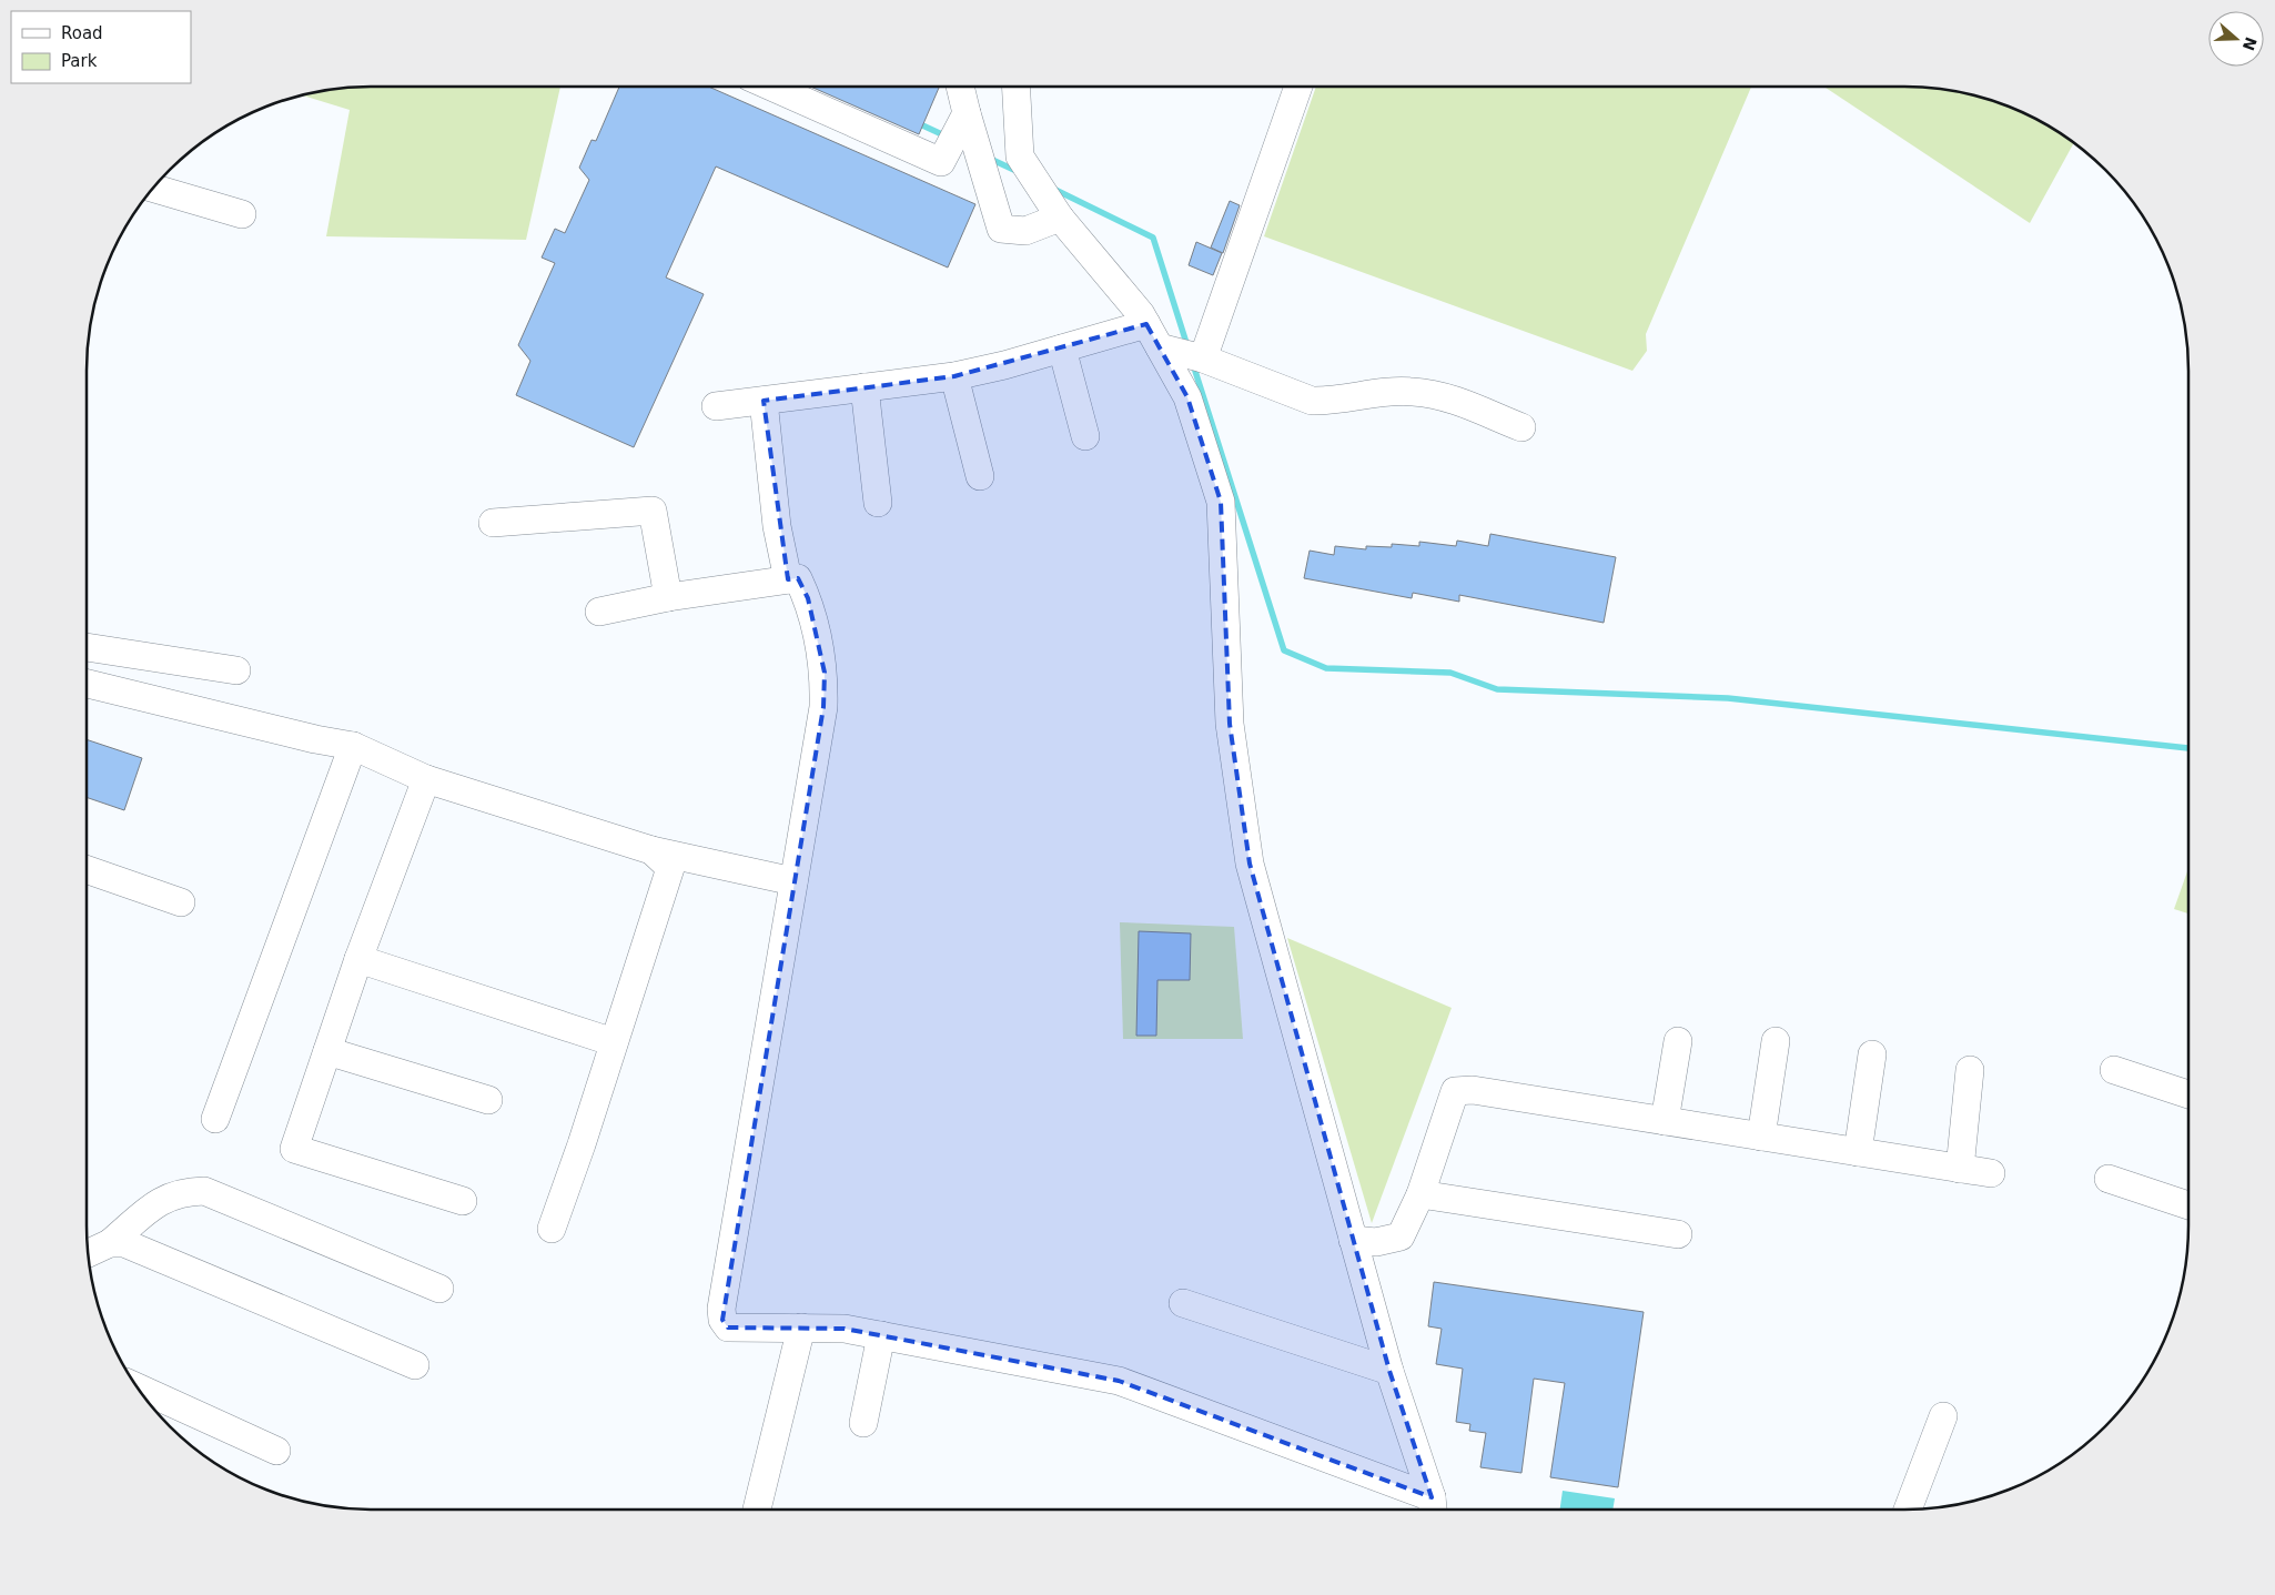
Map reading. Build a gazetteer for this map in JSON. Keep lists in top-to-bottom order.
{
  "legend": ["Road", "Park"],
  "north": "right"
}
